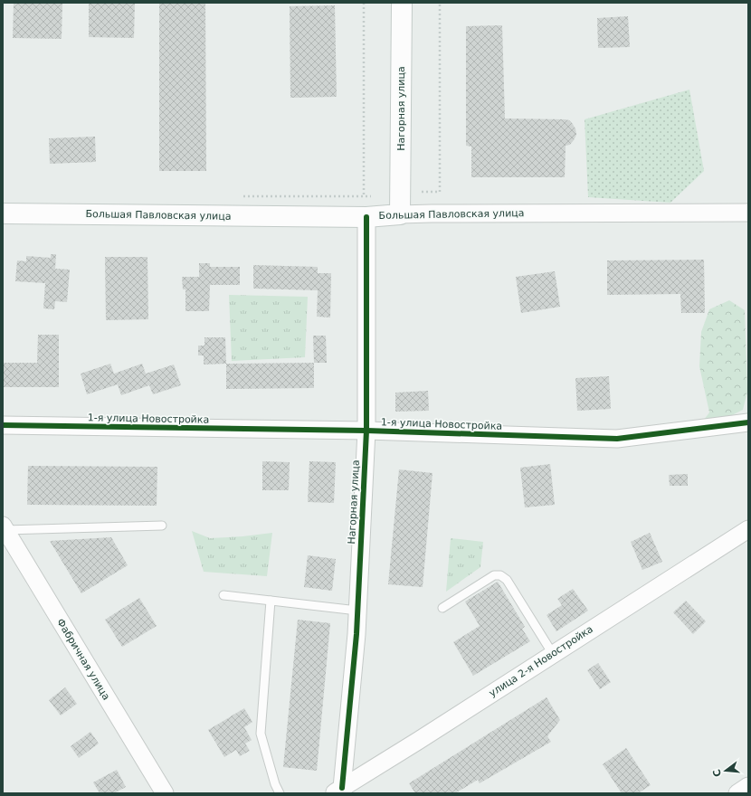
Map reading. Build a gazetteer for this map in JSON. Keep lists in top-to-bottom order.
{
  "streets": {
    "main road": ["Нагорная улица", "Большая Павловская улица"],
    "street": ["1-я улица Новостройка", "Фабричная улица", "улица 2-я Новостройка"]
  },
  "crossings": [
    ["Нагорная улица", "Большая Павловская улица"],
    ["Нагорная улица", "1-я улица Новостройка"],
    ["Нагорная улица", "улица 2-я Новостройка"]
  ],
  "north": "left"
}
